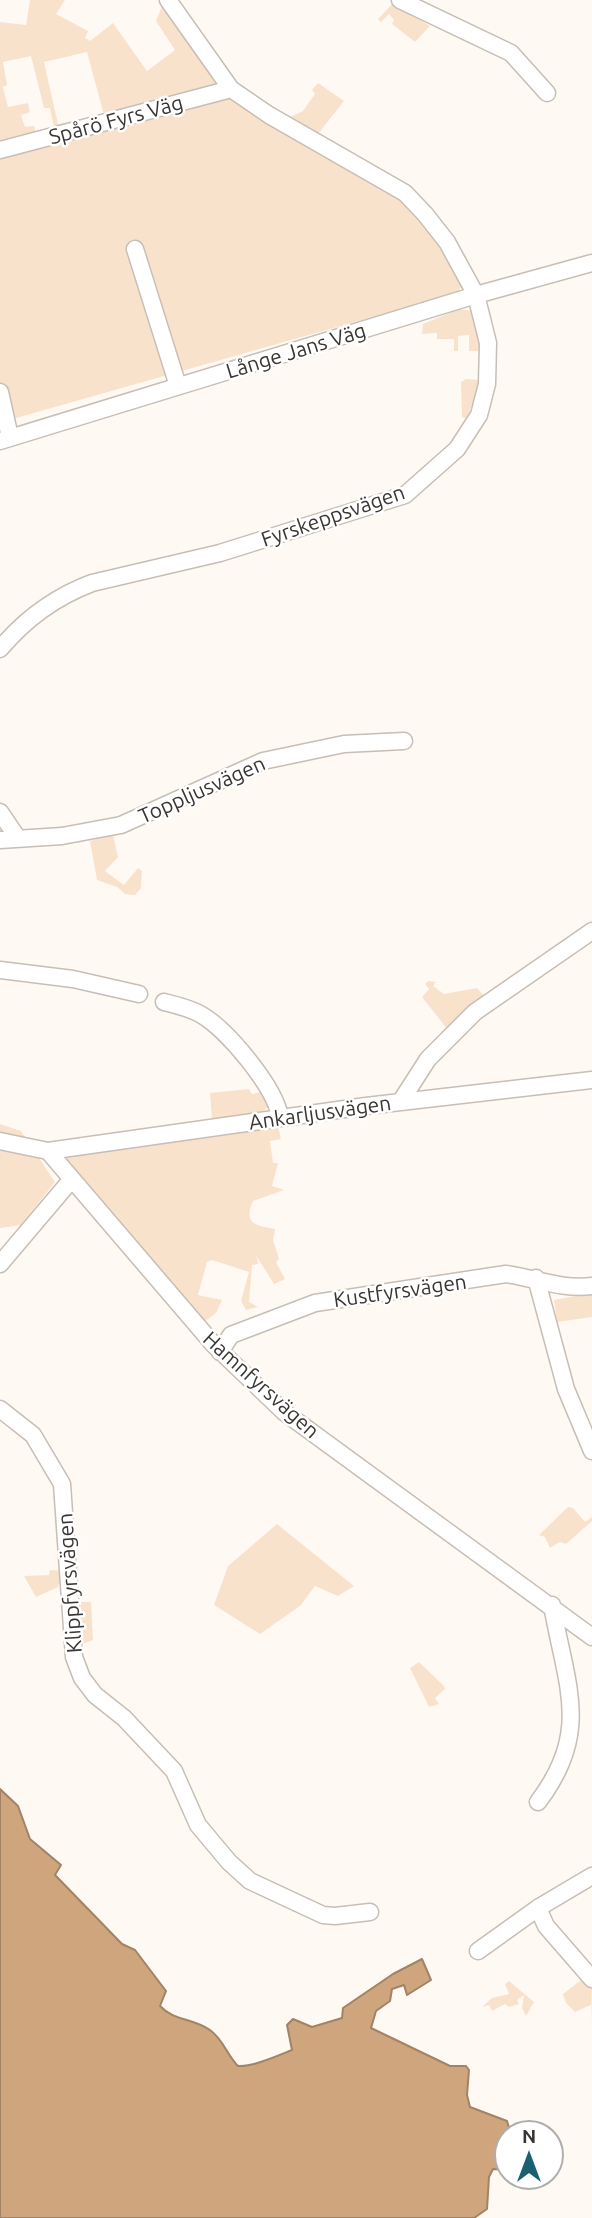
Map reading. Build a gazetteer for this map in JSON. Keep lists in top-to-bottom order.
{
  "streets": {
    "street": [
      "Spårö Fyrs Väg",
      "Långe Jans Väg",
      "Fyrskeppsvägen",
      "Toppljusvägen",
      "Ankarljusvägen",
      "Kustfyrsvägen",
      "Hamnfyrsvägen",
      "Klippfyrsvägen"
    ]
  },
  "crossings": [
    ["Spårö Fyrs Väg", "Fyrskeppsvägen"],
    ["Långe Jans Väg", "Fyrskeppsvägen"],
    ["Ankarljusvägen", "Hamnfyrsvägen"],
    ["Kustfyrsvägen", "Hamnfyrsvägen"]
  ],
  "north": "top"
}
